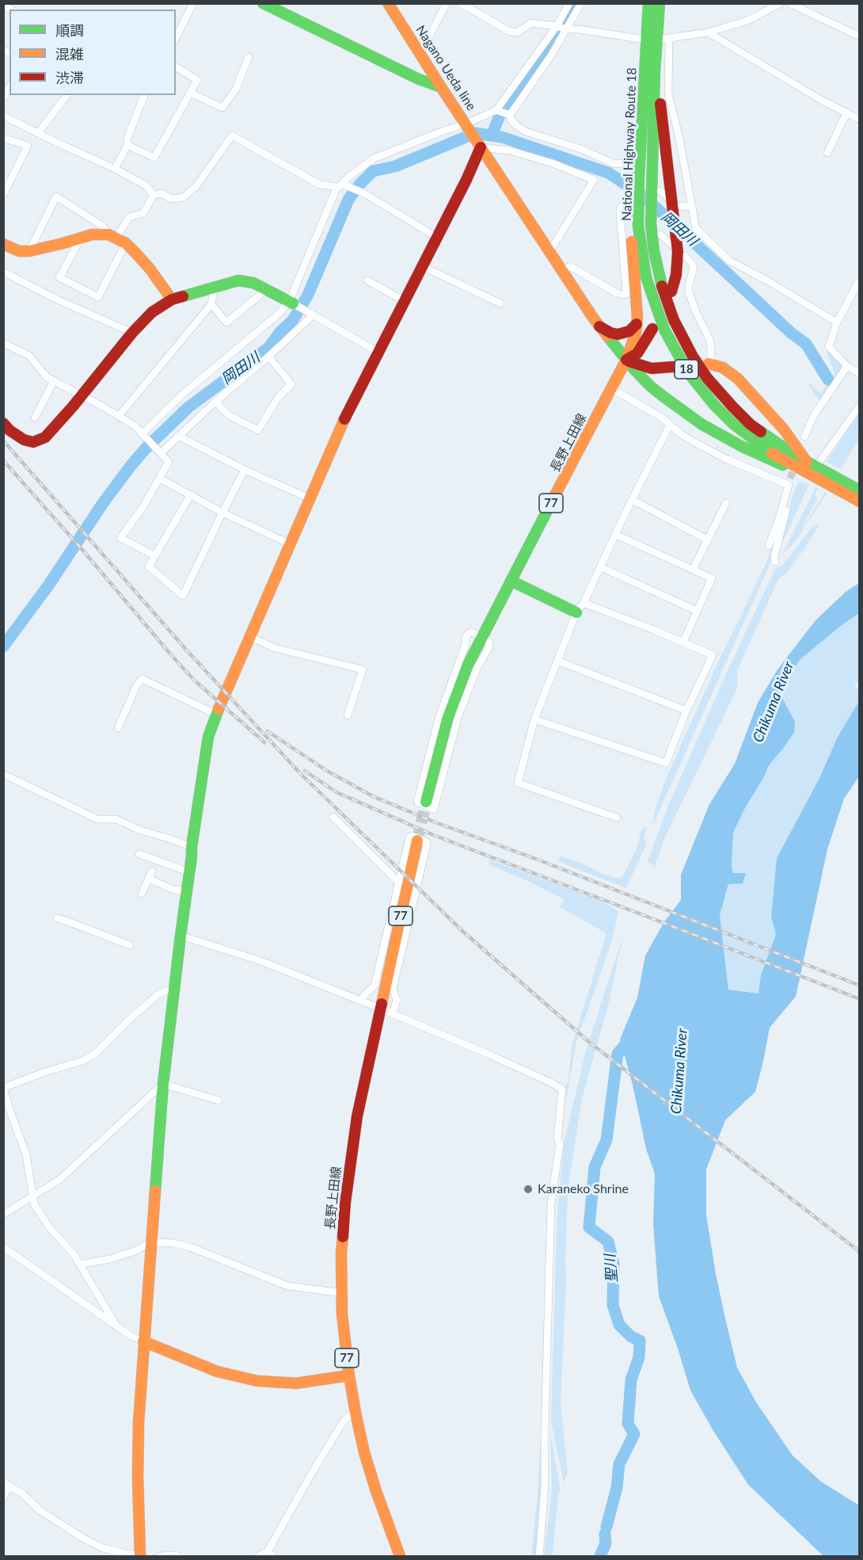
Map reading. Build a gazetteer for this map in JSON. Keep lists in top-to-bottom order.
{
  "streets": {
    "main road": [
      "Nagano Ueda line",
      "National Highway Route 18",
      "18",
      "長野上田線",
      "77"
    ]
  },
  "water": ["岡田川", "Chikuma River", "聖川"],
  "places": ["Karaneko Shrine"],
  "legend": ["順調", "混雑", "渋滞"]
}
